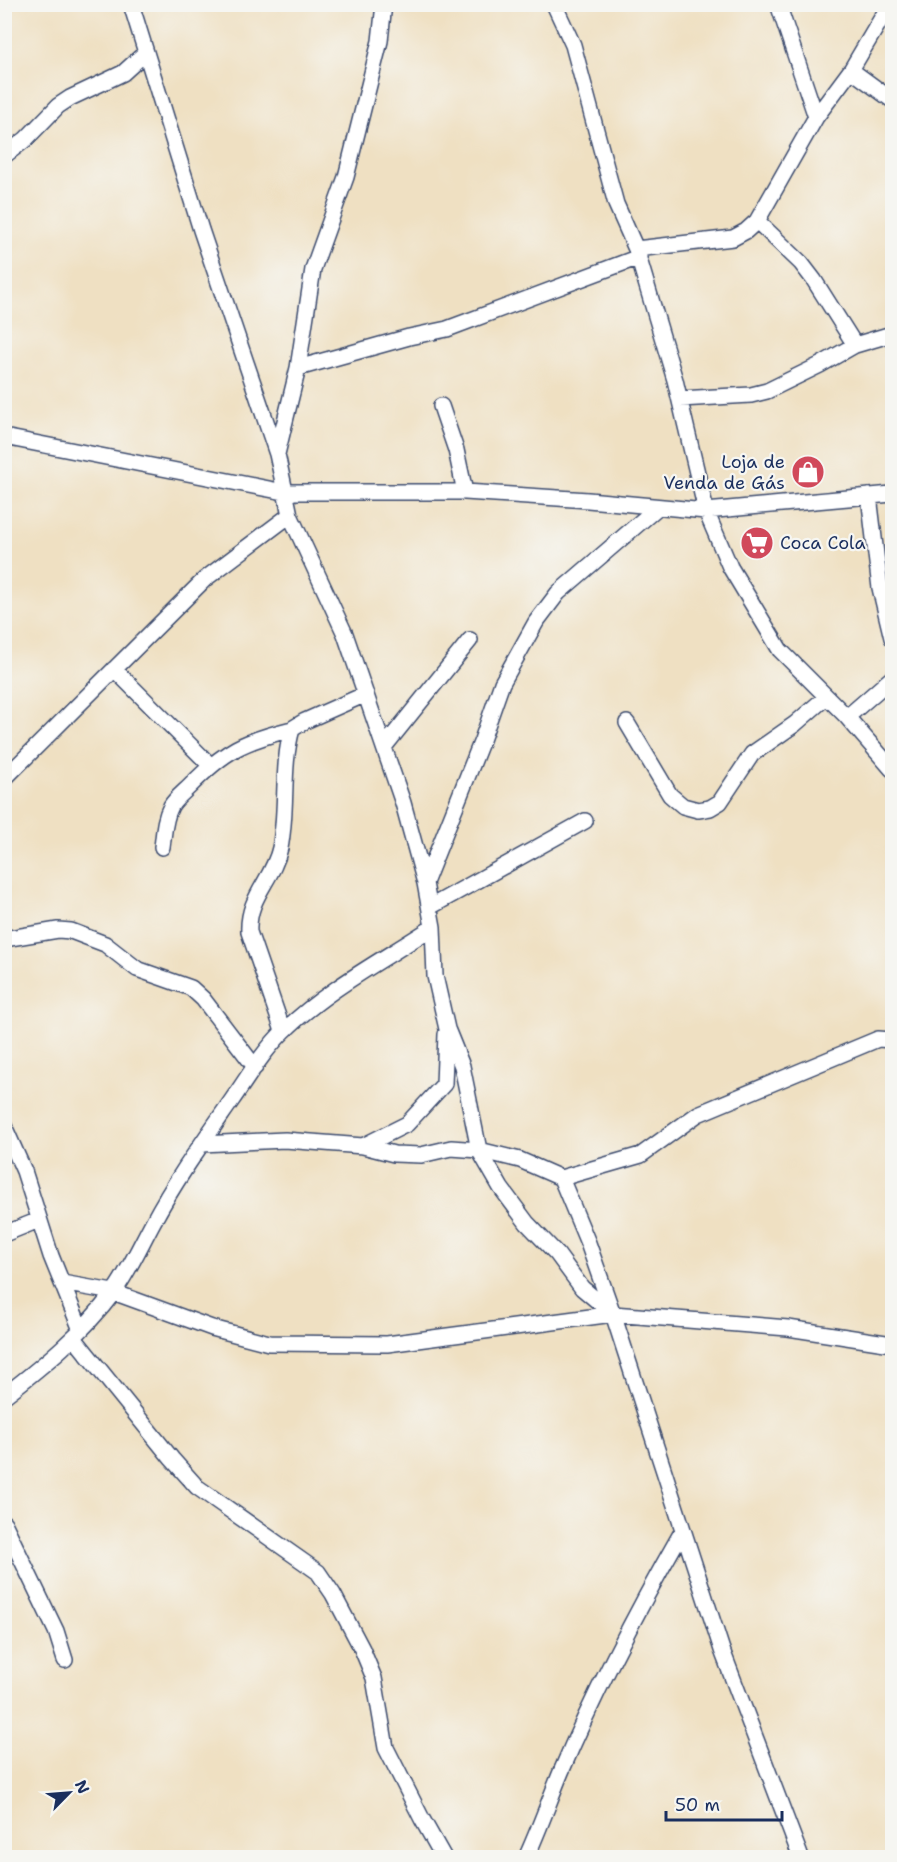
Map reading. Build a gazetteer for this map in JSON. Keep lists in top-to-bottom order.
{
  "places": {
    "shop": ["Loja de Venda de Gás"],
    "supermarket": ["Coca Cola"]
  },
  "scale_bar": "50 m",
  "north": "top right"
}
